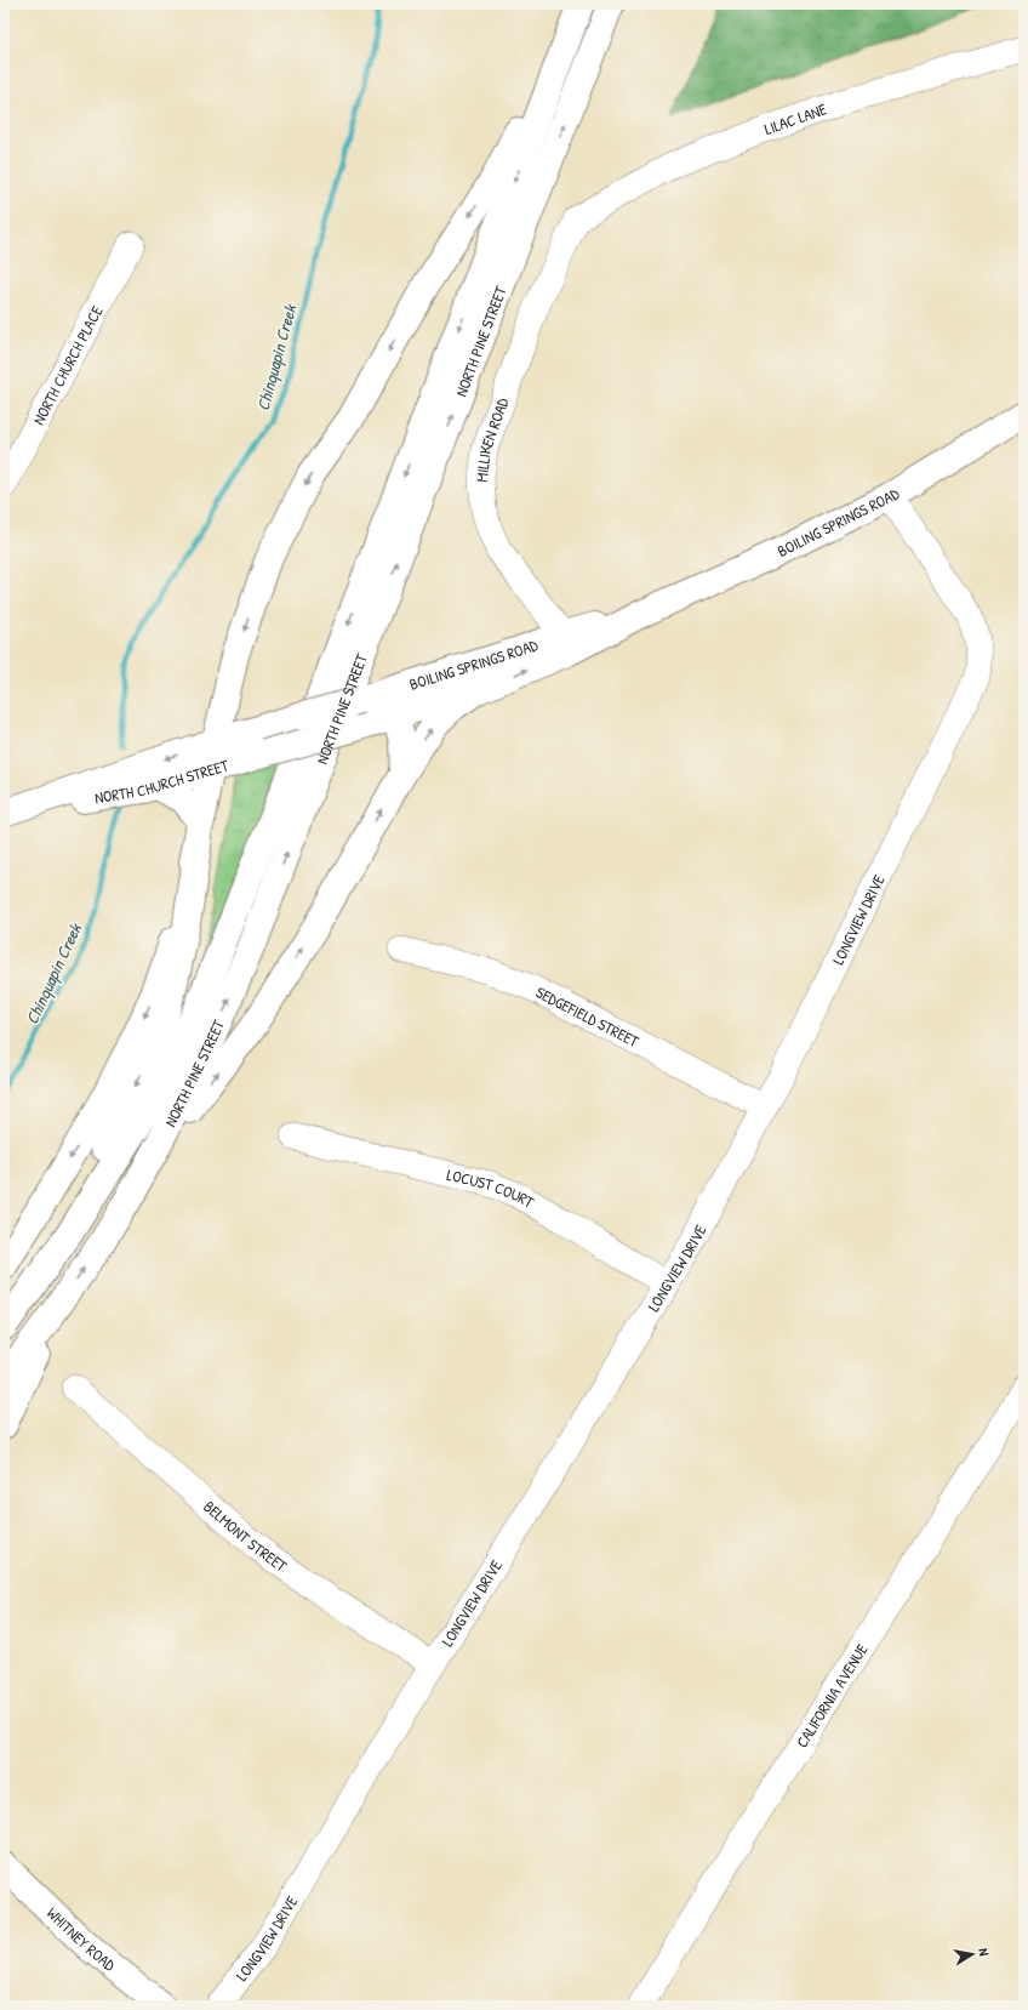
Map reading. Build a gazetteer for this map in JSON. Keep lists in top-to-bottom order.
{
  "streets": {
    "main road": [
      "NORTH PINE STREET",
      "BOILING SPRINGS ROAD",
      "NORTH CHURCH STREET",
      "WHITNEY ROAD"
    ],
    "street": [
      "LILAC LANE",
      "NORTH CHURCH PLACE",
      "MILLIKEN ROAD",
      "LONGVIEW DRIVE",
      "SEDGEFIELD STREET",
      "LOCUST COURT",
      "BELMONT STREET",
      "CALIFORNIA AVENUE"
    ]
  },
  "crossings": [
    ["LILAC LANE", "MILLIKEN ROAD"],
    ["MILLIKEN ROAD", "BOILING SPRINGS ROAD"],
    ["BOILING SPRINGS ROAD", "NORTH CHURCH STREET"],
    ["BOILING SPRINGS ROAD", "LONGVIEW DRIVE"],
    ["LONGVIEW DRIVE", "SEDGEFIELD STREET"],
    ["LONGVIEW DRIVE", "LOCUST COURT"],
    ["LONGVIEW DRIVE", "BELMONT STREET"]
  ],
  "water": ["Chinquapin Creek"],
  "north": "right"
}
